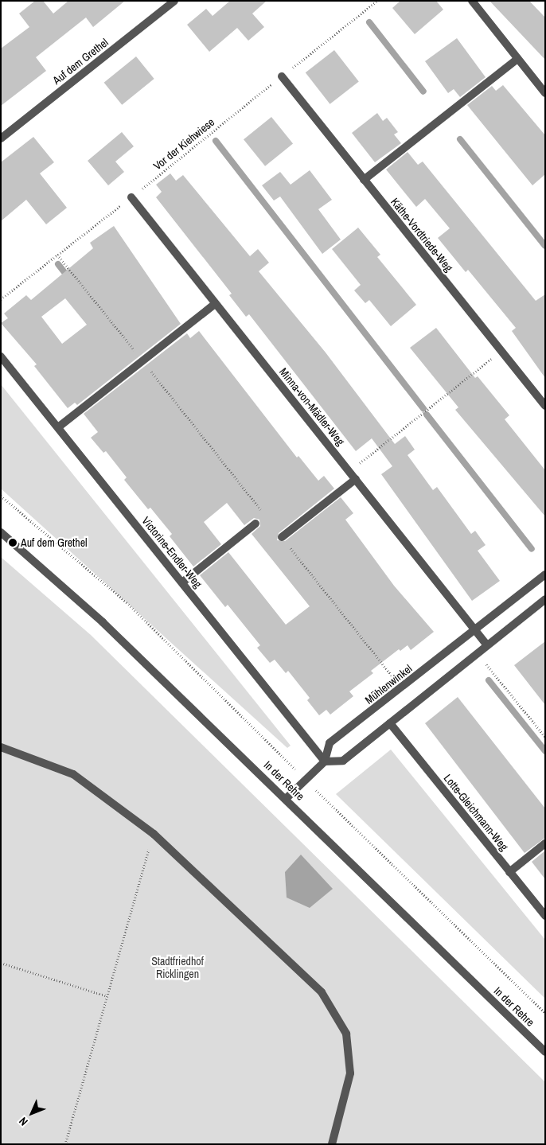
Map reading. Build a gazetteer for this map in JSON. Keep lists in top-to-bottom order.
{
  "streets": {
    "street": [
      "Auf dem Grethel",
      "Käthe-Vordtriede-Weg",
      "Minna-von-Mädler-Weg",
      "Victorine-Endler-Weg",
      "Mühlenwinkel",
      "In der Rehre",
      "Lotte-Gleichmann-Weg"
    ],
    "path": ["Vor der Kiehwiese"]
  },
  "crossings": [
    ["Vor der Kiehwiese", "Käthe-Vordtriede-Weg"],
    ["Vor der Kiehwiese", "Minna-von-Mädler-Weg"],
    ["Minna-von-Mädler-Weg", "Mühlenwinkel"],
    ["Victorine-Endler-Weg", "Mühlenwinkel"],
    ["Mühlenwinkel", "In der Rehre"]
  ],
  "parks": ["Stadtfriedhof Ricklingen"],
  "places": ["Auf dem Grethel"],
  "north": "bottom left"
}
